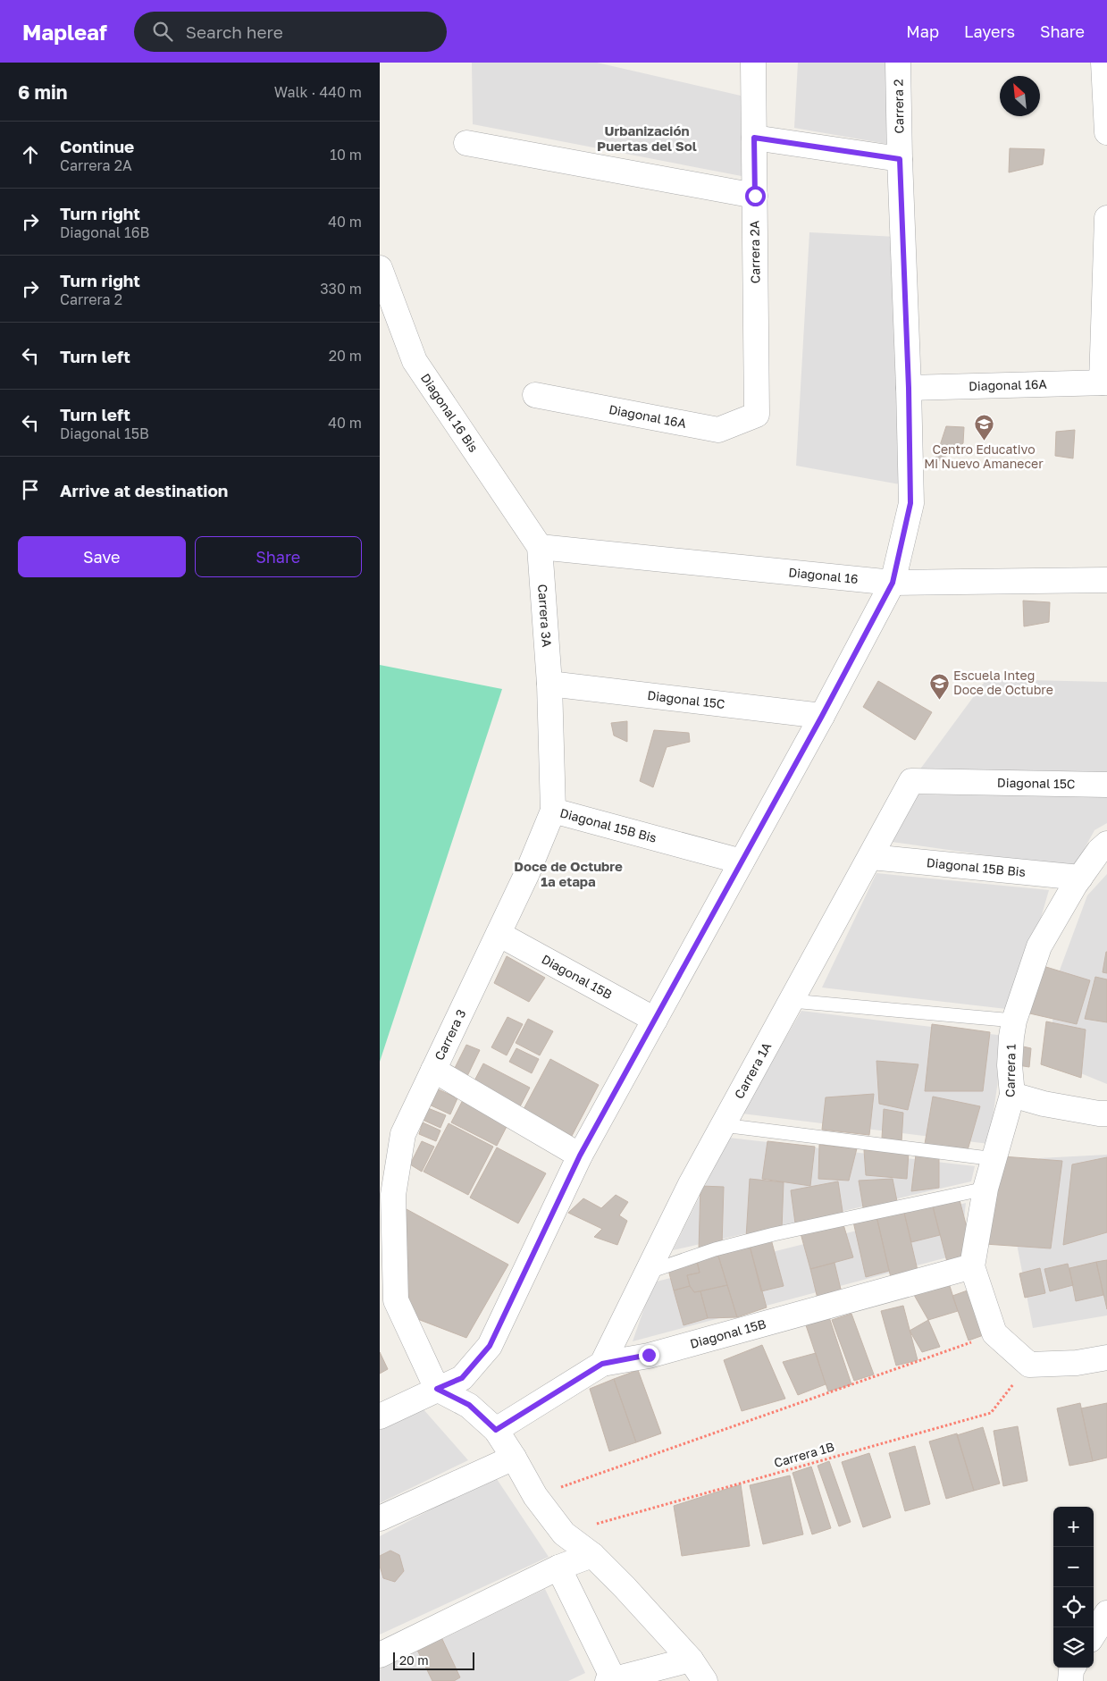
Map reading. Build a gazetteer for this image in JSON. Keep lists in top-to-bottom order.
{
  "streets": {
    "street": [
      "Carrera 2",
      "Carrera 2A",
      "Diagonal 16A",
      "Diagonal 16 Bis",
      "Diagonal 16",
      "Carrera 3A",
      "Diagonal 15C",
      "Diagonal 15B Bis",
      "Diagonal 15B",
      "Carrera 3",
      "Carrera 1A",
      "Carrera 1"
    ],
    "path": ["Carrera 1B"]
  },
  "crossings": [
    ["Carrera 2", "Diagonal 16A"],
    ["Carrera 2", "Diagonal 16"],
    ["Carrera 2", "Diagonal 15C"],
    ["Carrera 2", "Diagonal 15B Bis"],
    ["Carrera 2", "Diagonal 15B"],
    ["Carrera 2", "Carrera 3"],
    ["Carrera 2A", "Diagonal 16A"],
    ["Diagonal 16 Bis", "Diagonal 16"],
    ["Diagonal 16 Bis", "Carrera 3A"],
    ["Diagonal 16", "Carrera 3A"],
    ["Carrera 3A", "Diagonal 15C"],
    ["Carrera 3A", "Carrera 3"],
    ["Diagonal 15C", "Carrera 3"],
    ["Diagonal 15C", "Carrera 1A"],
    ["Diagonal 15B Bis", "Carrera 3"],
    ["Diagonal 15B Bis", "Carrera 1A"],
    ["Diagonal 15B Bis", "Carrera 1"],
    ["Diagonal 15B", "Carrera 3"],
    ["Diagonal 15B", "Carrera 1A"],
    ["Diagonal 15B", "Carrera 1"]
  ],
  "districts": ["Urbanización Puertas del Sol", "Doce de Octubre 1a etapa"],
  "places": {
    "school or university": ["Centro Educativo Mi Nuevo Amanecer", "Escuela Integ Doce de Octubre"]
  },
  "scale_bar": "20 m",
  "north": "top left",
  "page": {
    "header": "Mapleaf",
    "search": "Search here",
    "nav": ["Map", "Layers", "Share"],
    "heading": ["6 min", "Walk · 440 m"],
    "list": [
      ["Continue", "Carrera 2A", "10 m"],
      ["Turn right", "Diagonal 16B", "40 m"],
      ["Turn right", "Carrera 2", "330 m"],
      ["Turn left", "20 m"],
      ["Turn left", "Diagonal 15B", "40 m"],
      "Arrive at destination"
    ],
    "buttons": ["Save", "Share"],
    "map_buttons": ["+", "−"],
    "scale": "20 m"
  }
}
